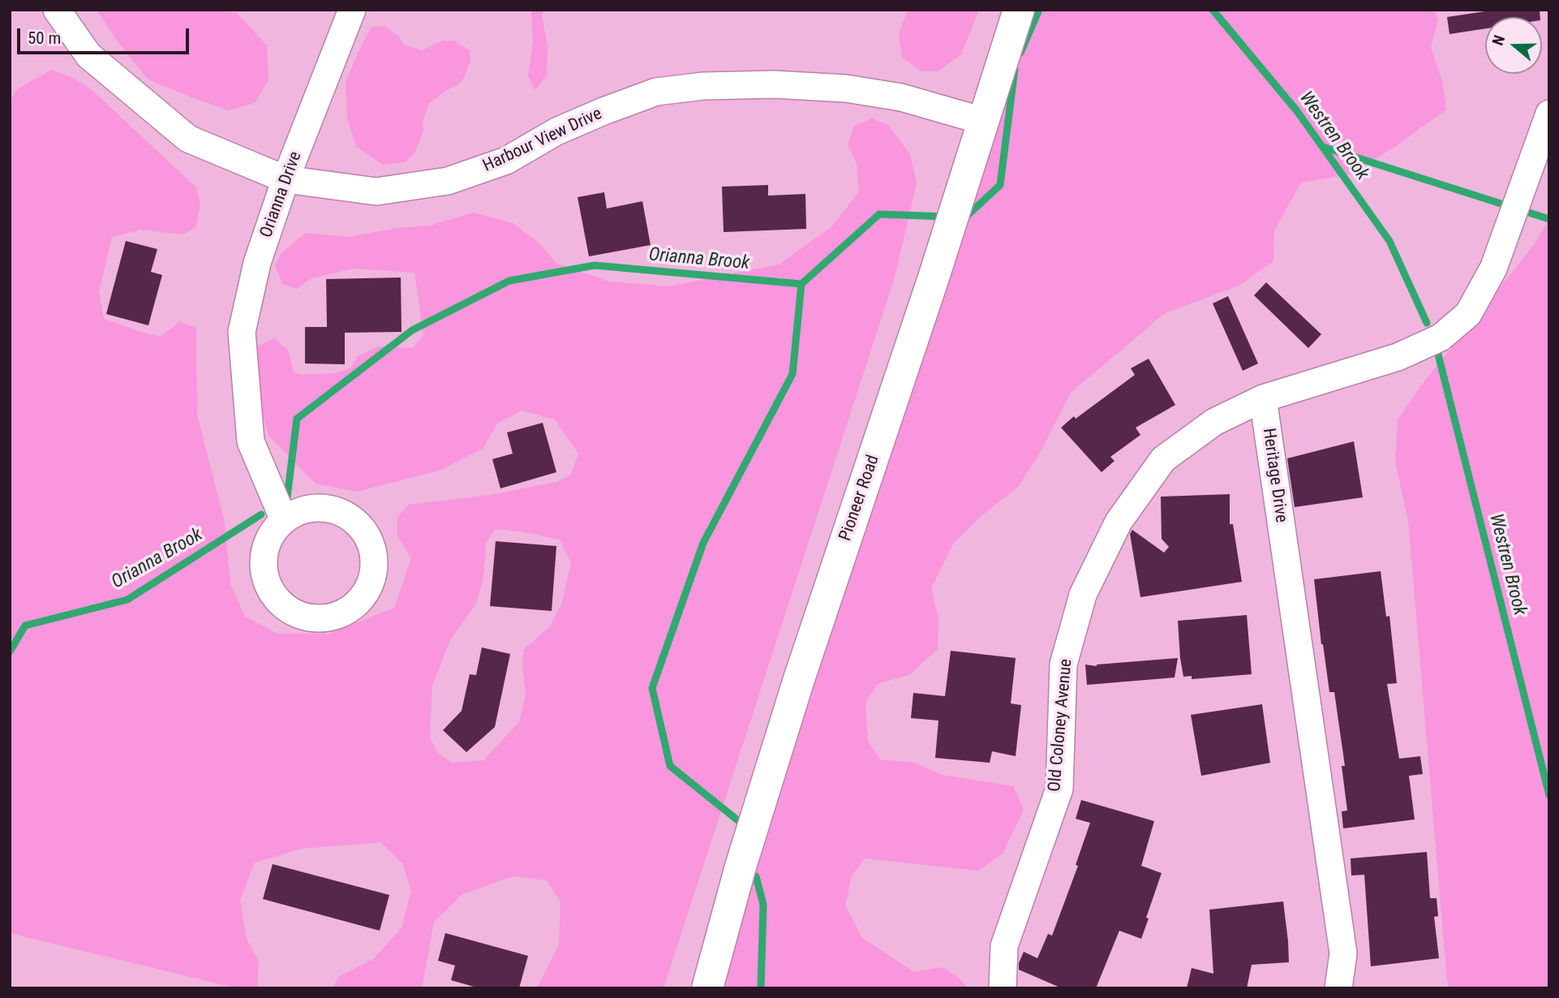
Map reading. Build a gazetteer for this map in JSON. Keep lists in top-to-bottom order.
{
  "streets": {
    "street": [
      "Harbour View Drive",
      "Orianna Drive",
      "Heritage Drive",
      "Pioneer Road",
      "Old Coloney Avenue"
    ]
  },
  "crossings": [
    ["Harbour View Drive", "Orianna Drive"],
    ["Harbour View Drive", "Pioneer Road"],
    ["Heritage Drive", "Old Coloney Avenue"]
  ],
  "water": ["Westren Brook", "Orianna Brook"],
  "scale_bar": "50 m",
  "north": "left"
}
